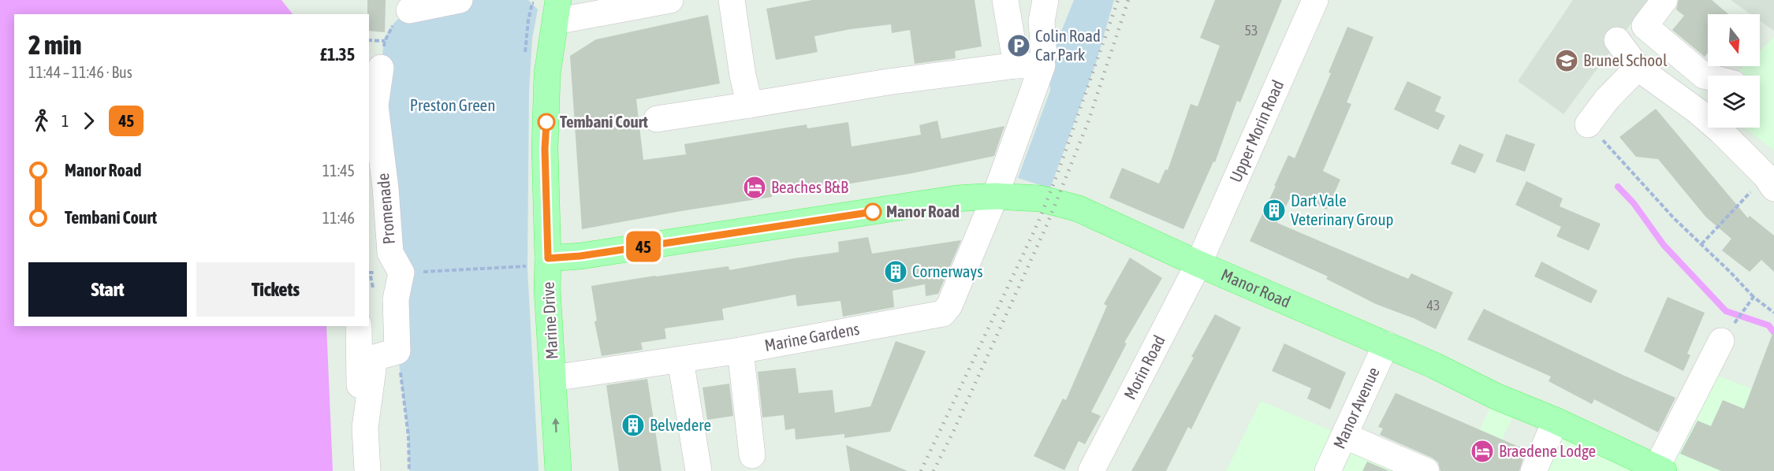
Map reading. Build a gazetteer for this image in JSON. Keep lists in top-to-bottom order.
{
  "streets": {
    "main road": ["Manor Road", "Marine Drive"],
    "street": [
      "Upper Morin Road",
      "Promenade",
      "Marine Gardens",
      "Morin Road",
      "Manor Avenue"
    ]
  },
  "crossings": [
    ["Upper Morin Road", "Manor Road"],
    ["Upper Morin Road", "Morin Road"],
    ["Manor Road", "Marine Drive"],
    ["Manor Road", "Marine Gardens"],
    ["Manor Road", "Morin Road"],
    ["Manor Road", "Manor Avenue"],
    ["Marine Drive", "Marine Gardens"]
  ],
  "parks": ["Preston Green"],
  "places": {
    "parking": ["Colin Road Car Park"],
    "school or university": ["Brunel School"],
    "other": ["Tembani Court", "Manor Road"],
    "hotel": ["Beaches B&B", "Braedene Lodge"],
    "building": ["Dart Vale Veterinary Group", "Cornerways", "Belvedere"]
  },
  "lines": ["bus line 45"],
  "house_numbers": ["53", "43"],
  "north": "bottom",
  "page": {
    "on_map": "45",
    "heading": ["2 min", "11:44 – 11:46 · Bus", "£1.35"],
    "legs": ["1", "45"],
    "list": [
      {
        "name": "Manor Road",
        "value": "11:45"
      },
      {
        "name": "Tembani Court",
        "value": "11:46"
      }
    ],
    "buttons": ["Start", "Tickets"]
  }
}
